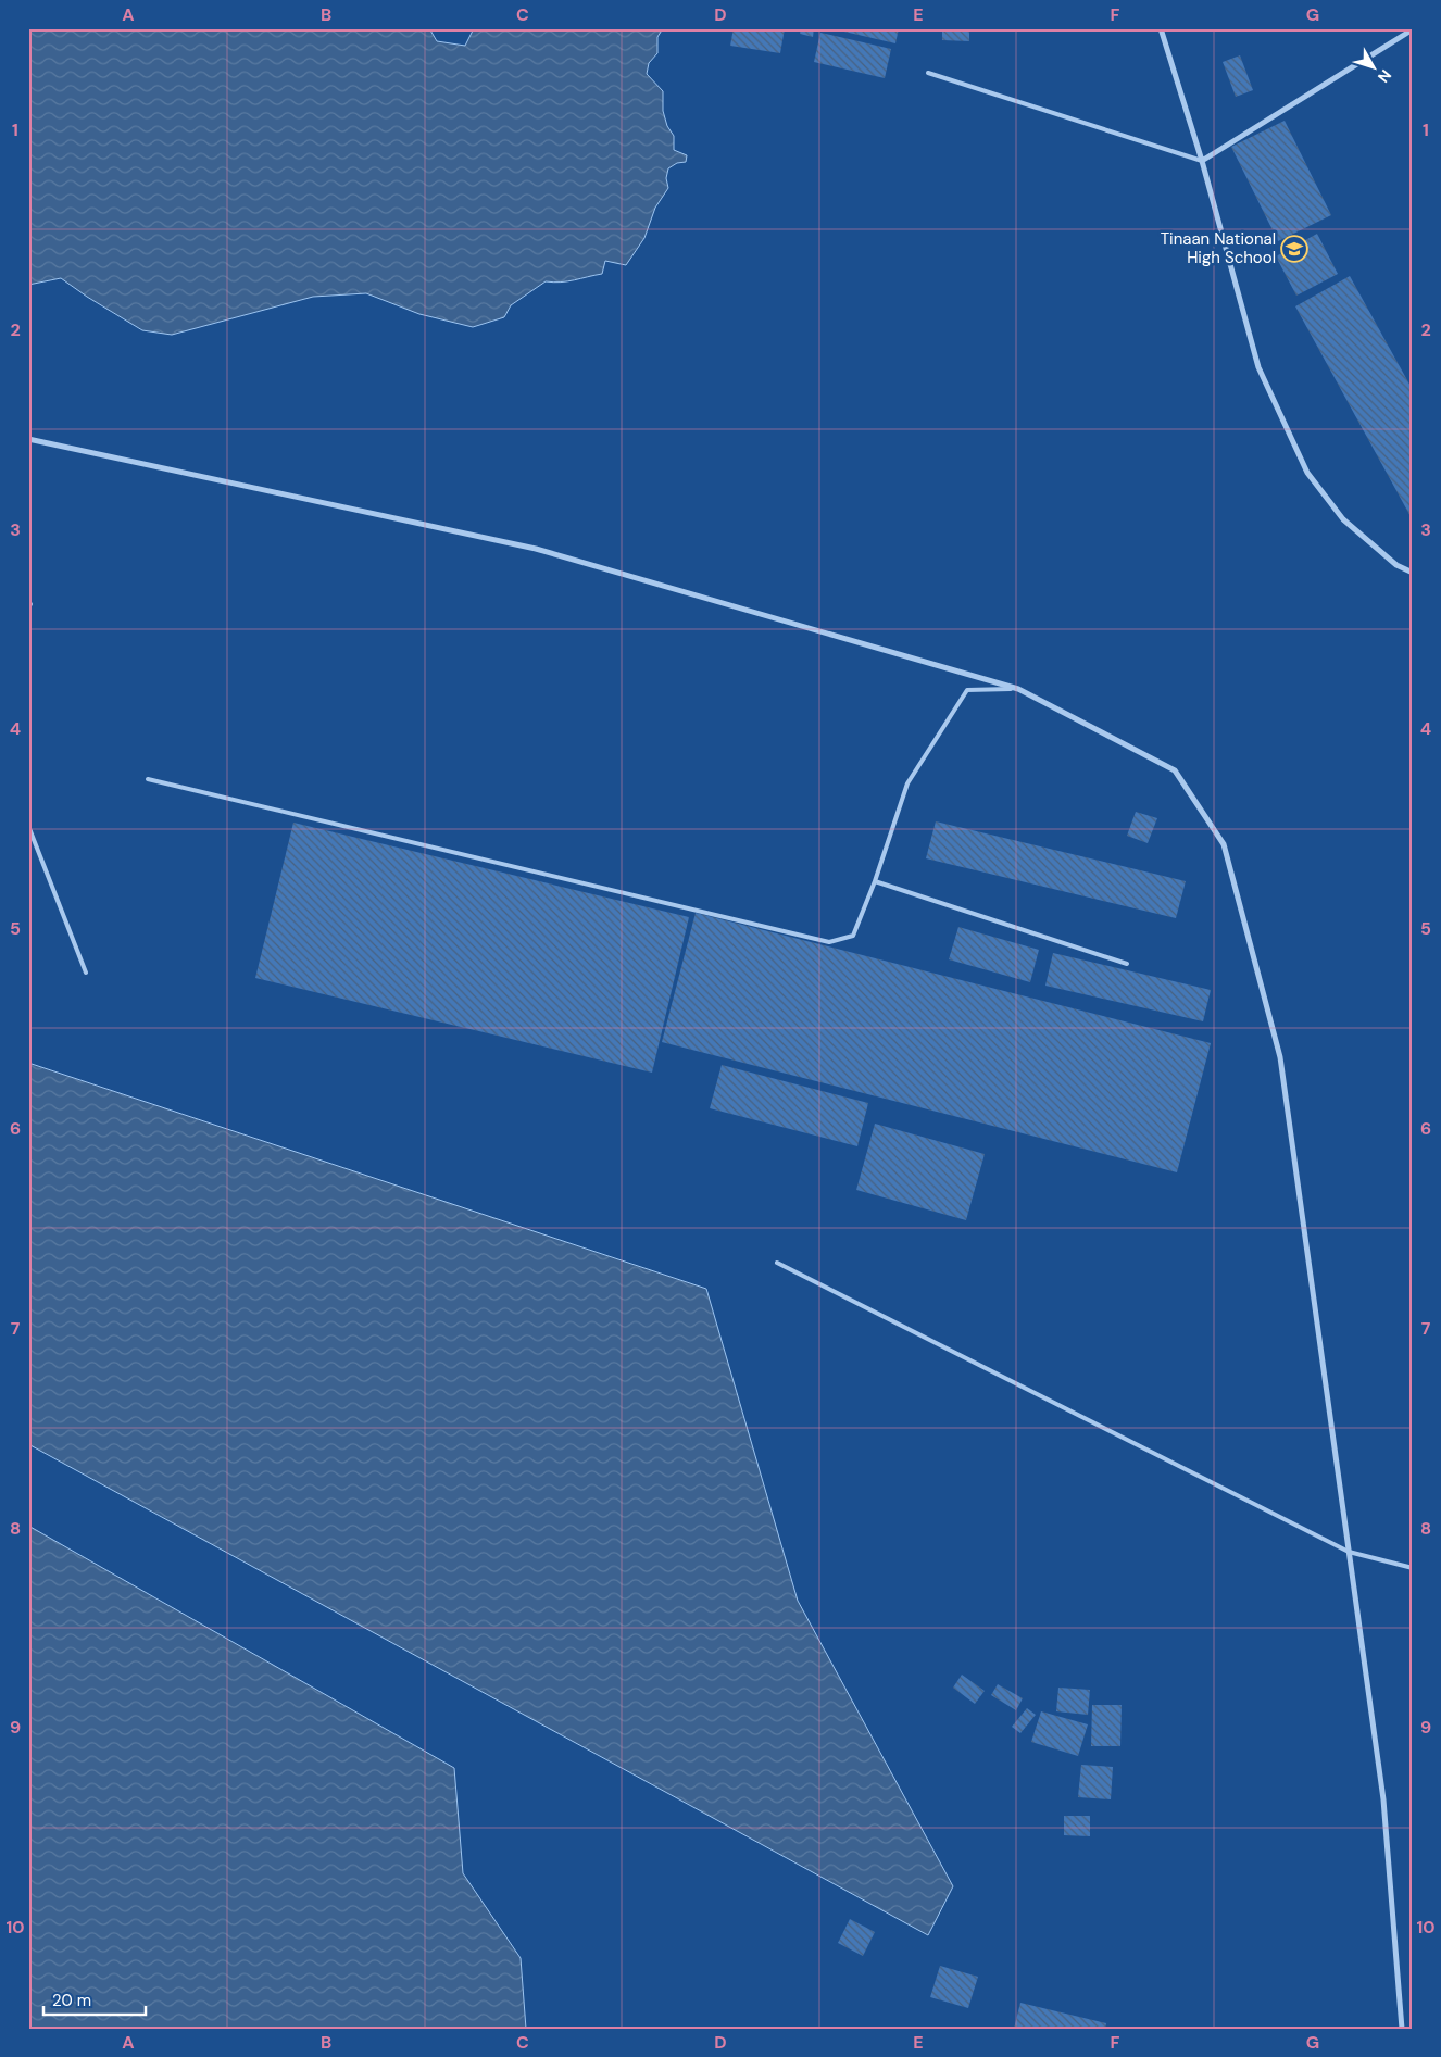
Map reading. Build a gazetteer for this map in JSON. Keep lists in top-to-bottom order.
{
  "places": {
    "school or university": ["Tinaan National High School"]
  },
  "scale_bar": "20 m",
  "north": "bottom right",
  "grid": {
    "columns": [
      "A",
      "B",
      "C",
      "D",
      "E",
      "F",
      "G"
    ],
    "rows": [
      "1",
      "2",
      "3",
      "4",
      "5",
      "6",
      "7",
      "8",
      "9",
      "10"
    ]
  }
}
